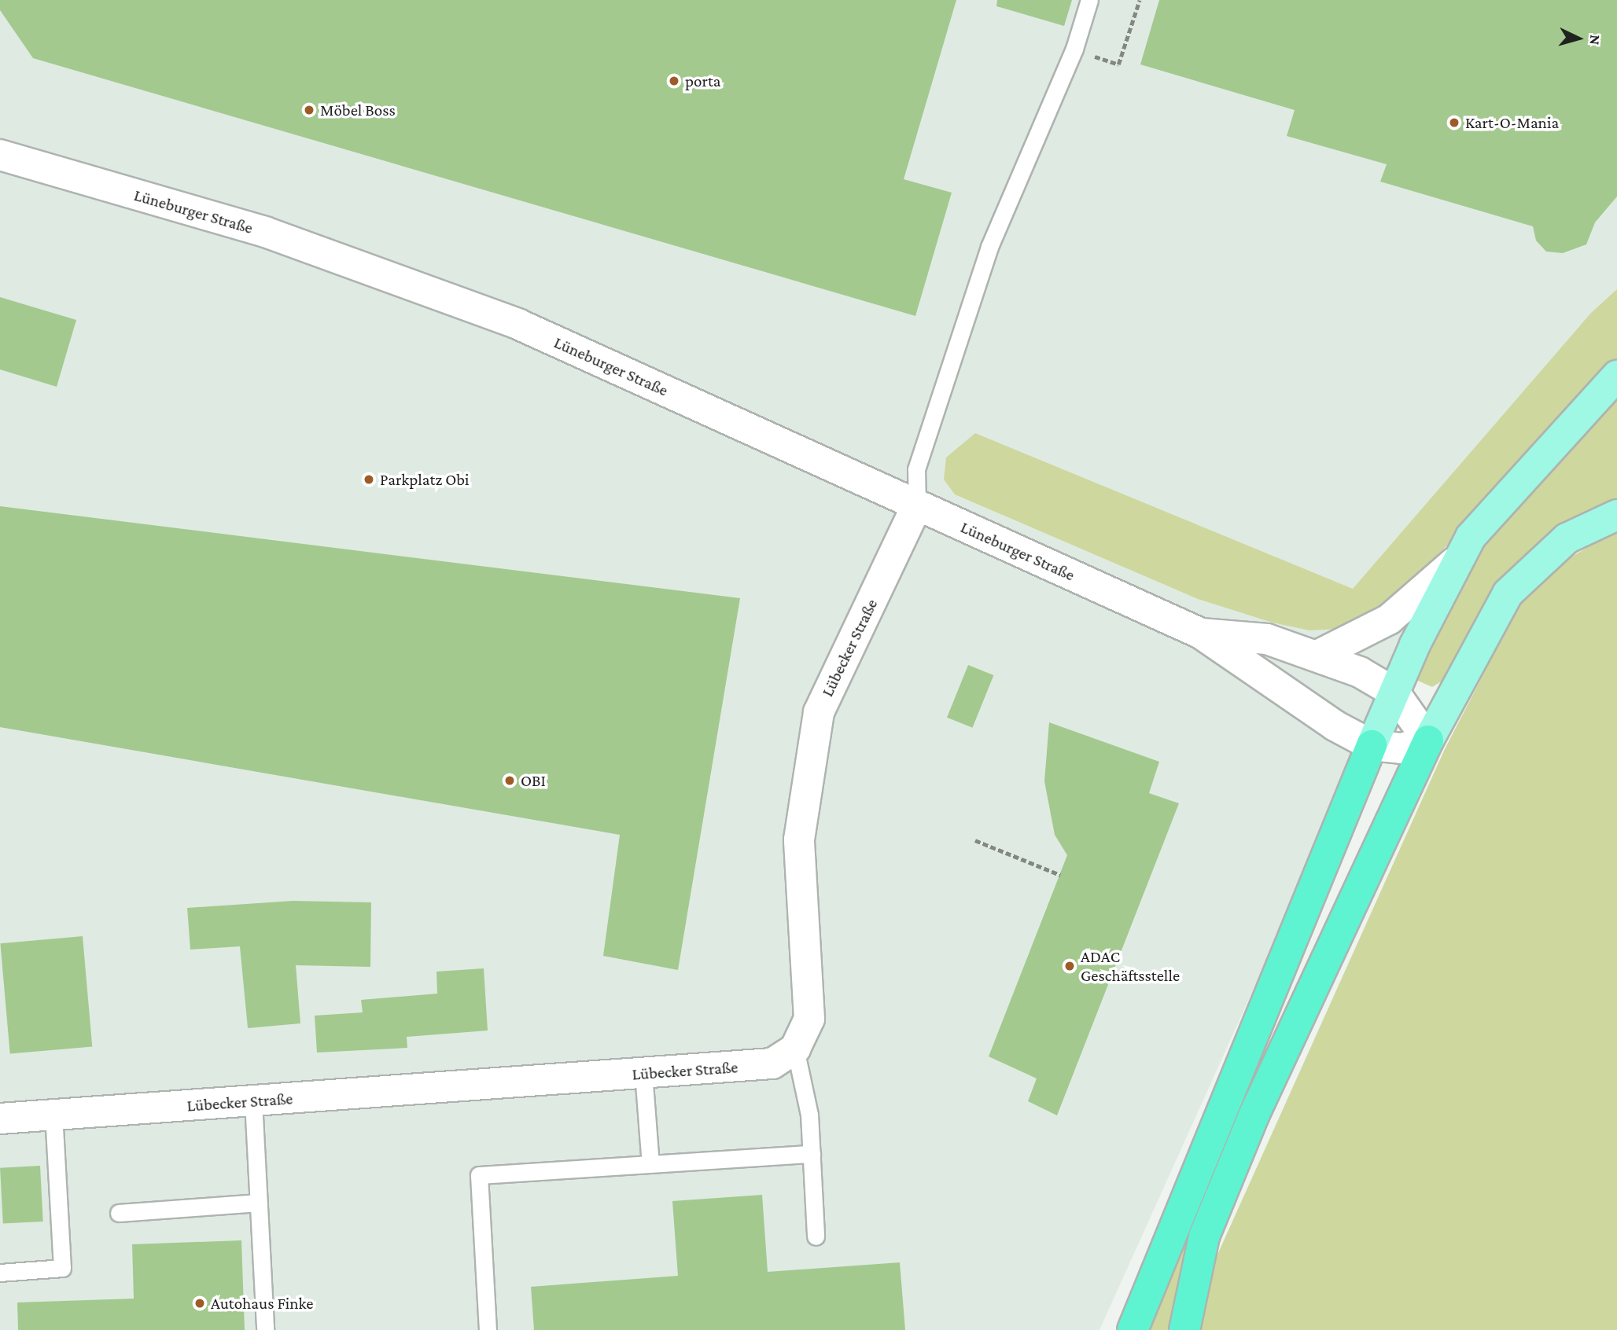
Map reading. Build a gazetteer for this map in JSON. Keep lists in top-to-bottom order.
{
  "streets": {
    "street": ["Lüneburger Straße", "Lübecker Straße"]
  },
  "crossings": [
    ["Lüneburger Straße", "Lübecker Straße"]
  ],
  "places": [
    "porta",
    "Möbel Boss",
    "Kart-O-Mania",
    "Parkplatz Obi",
    "OBI",
    "ADAC Geschäftsstelle",
    "Autohaus Finke"
  ],
  "north": "right"
}
